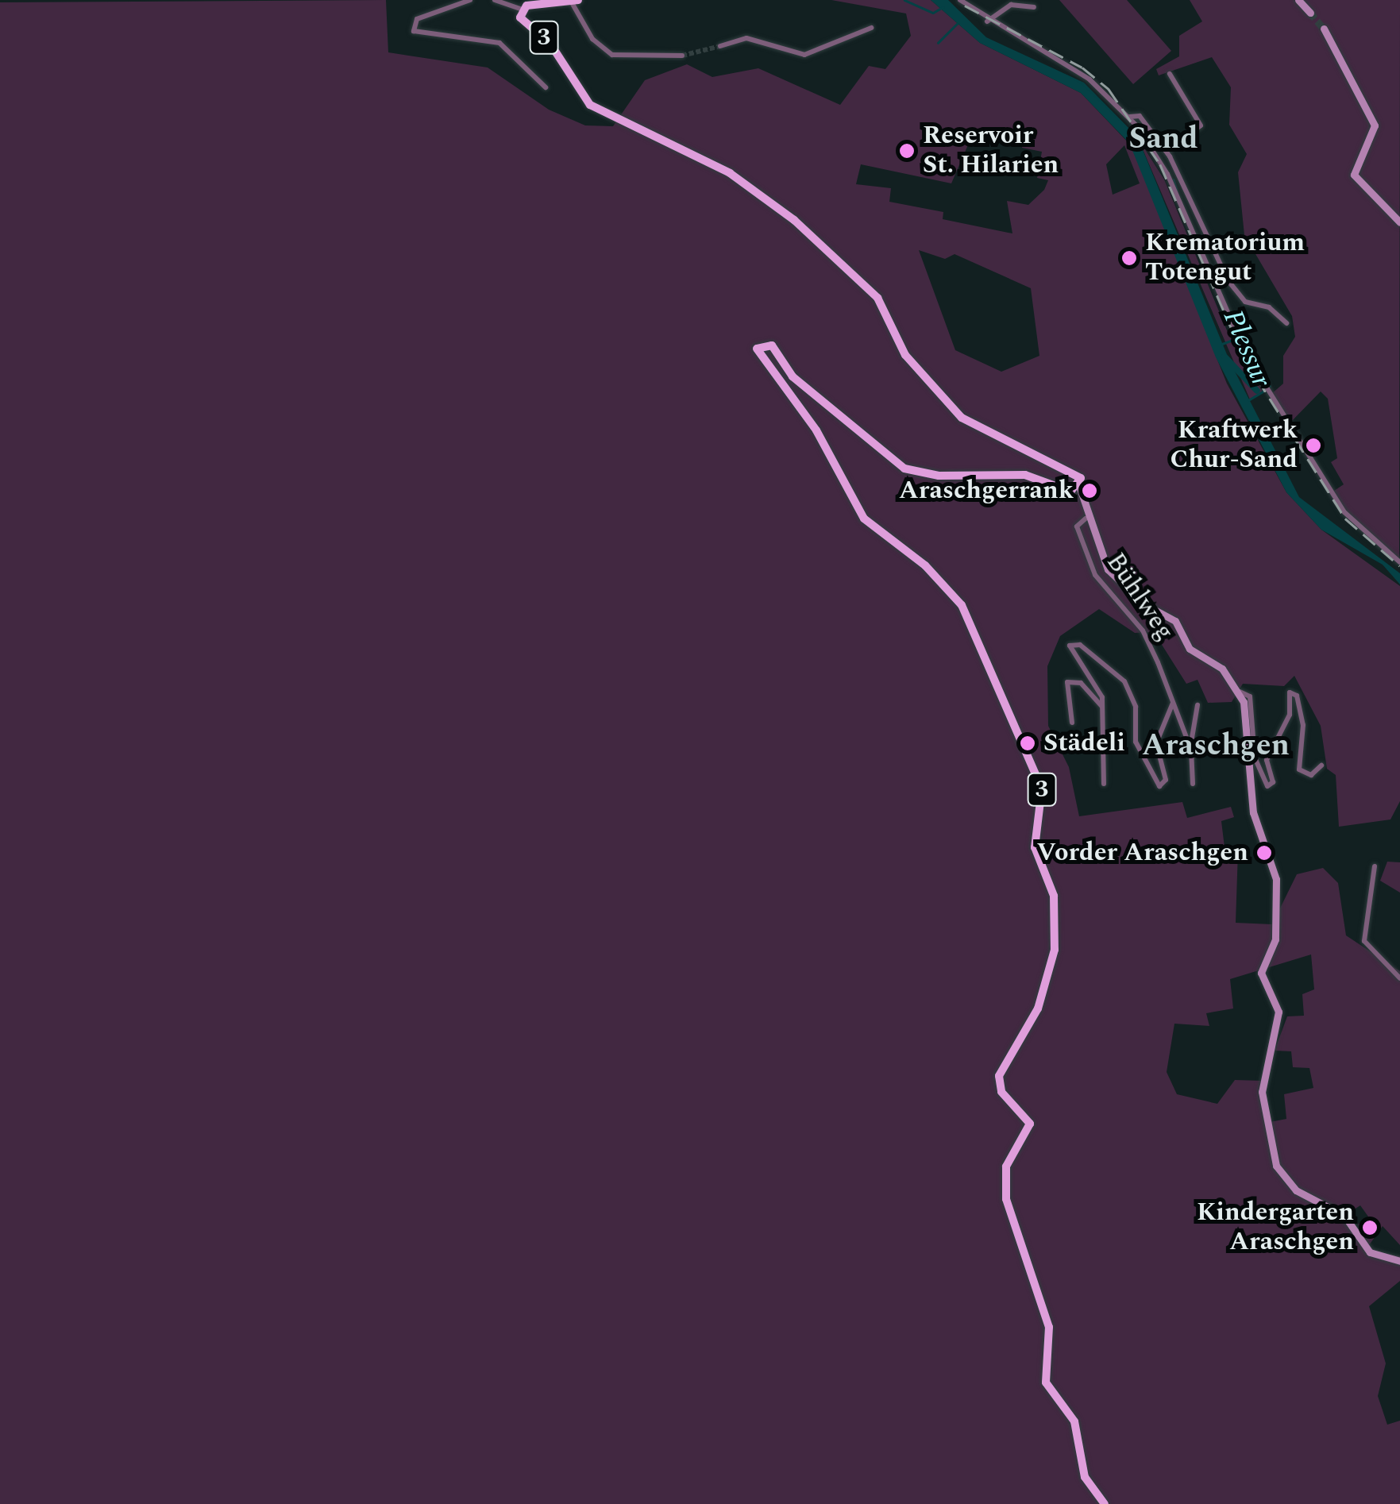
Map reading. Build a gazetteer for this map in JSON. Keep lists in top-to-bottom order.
{
  "streets": {
    "main road": ["3"],
    "street": ["Bühlweg"]
  },
  "districts": ["Sand", "Araschgen"],
  "water": ["Plessur"],
  "places": [
    "Reservoir St. Hilarien",
    "Krematorium Totengut",
    "Kraftwerk Chur-Sand",
    "Araschgerrank",
    "Städeli",
    "Vorder Araschgen",
    "Kindergarten Araschgen"
  ]
}
